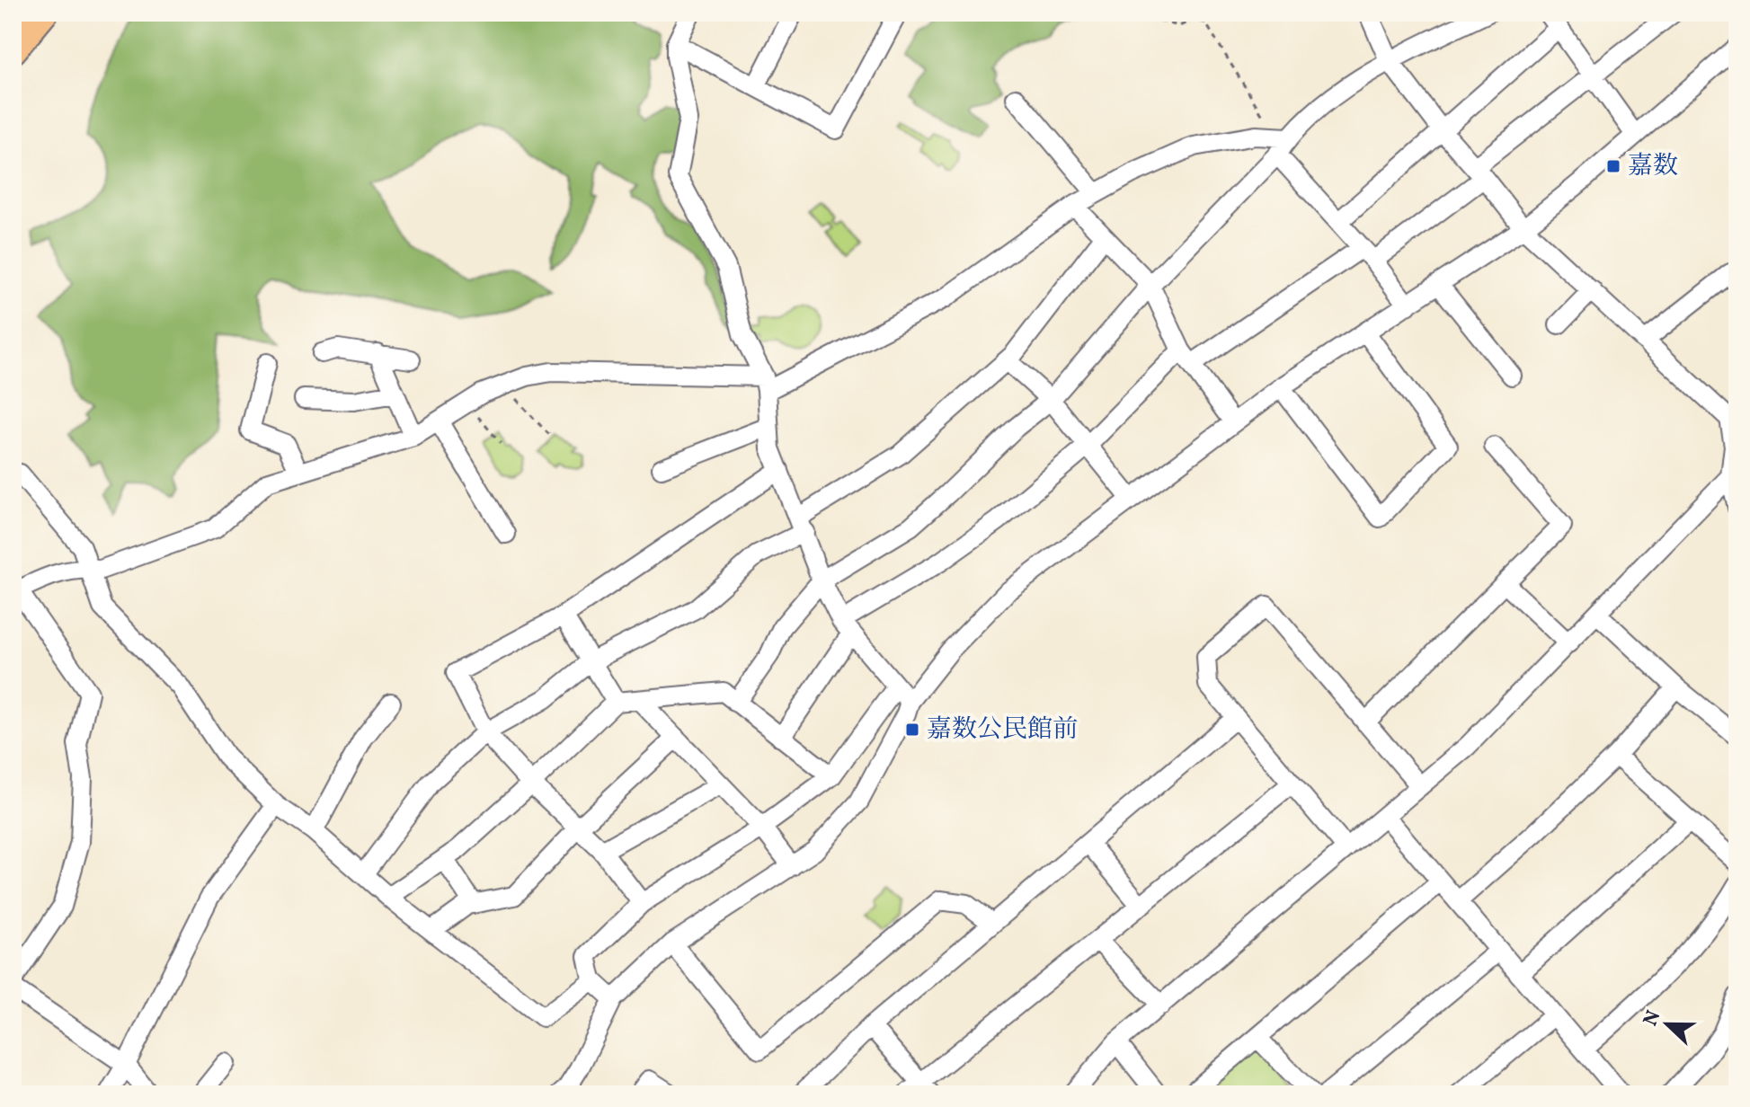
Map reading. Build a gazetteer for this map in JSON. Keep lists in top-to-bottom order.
{
  "places": {
    "transit": ["嘉数", "嘉数公民館前"]
  },
  "north": "left"
}
